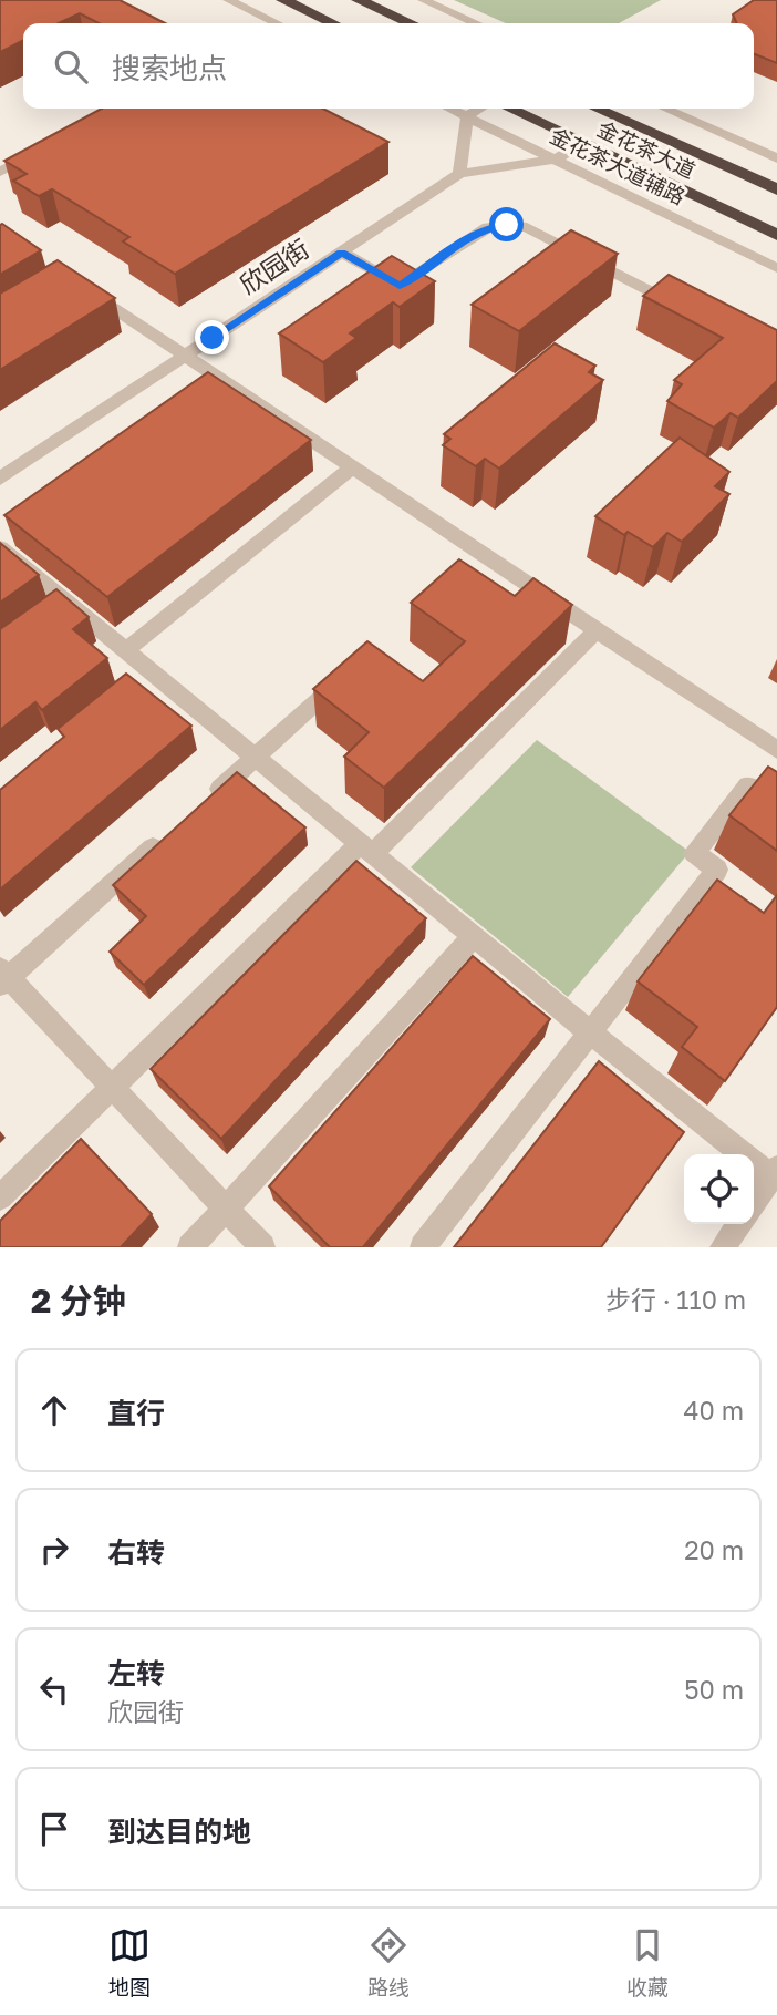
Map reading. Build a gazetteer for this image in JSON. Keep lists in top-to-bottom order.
{
  "streets": {
    "highway": ["金花茶大道"],
    "street": ["金花茶大道辅路", "欣园街"]
  },
  "page": {
    "search": "搜索地点",
    "heading": ["2 分钟", "步行 · 110 m"],
    "list": [
      ["直行", "40 m"],
      ["右转", "20 m"],
      ["左转", "欣园街", "50 m"],
      "到达目的地"
    ],
    "nav": ["地图", "路线", "收藏"]
  }
}
